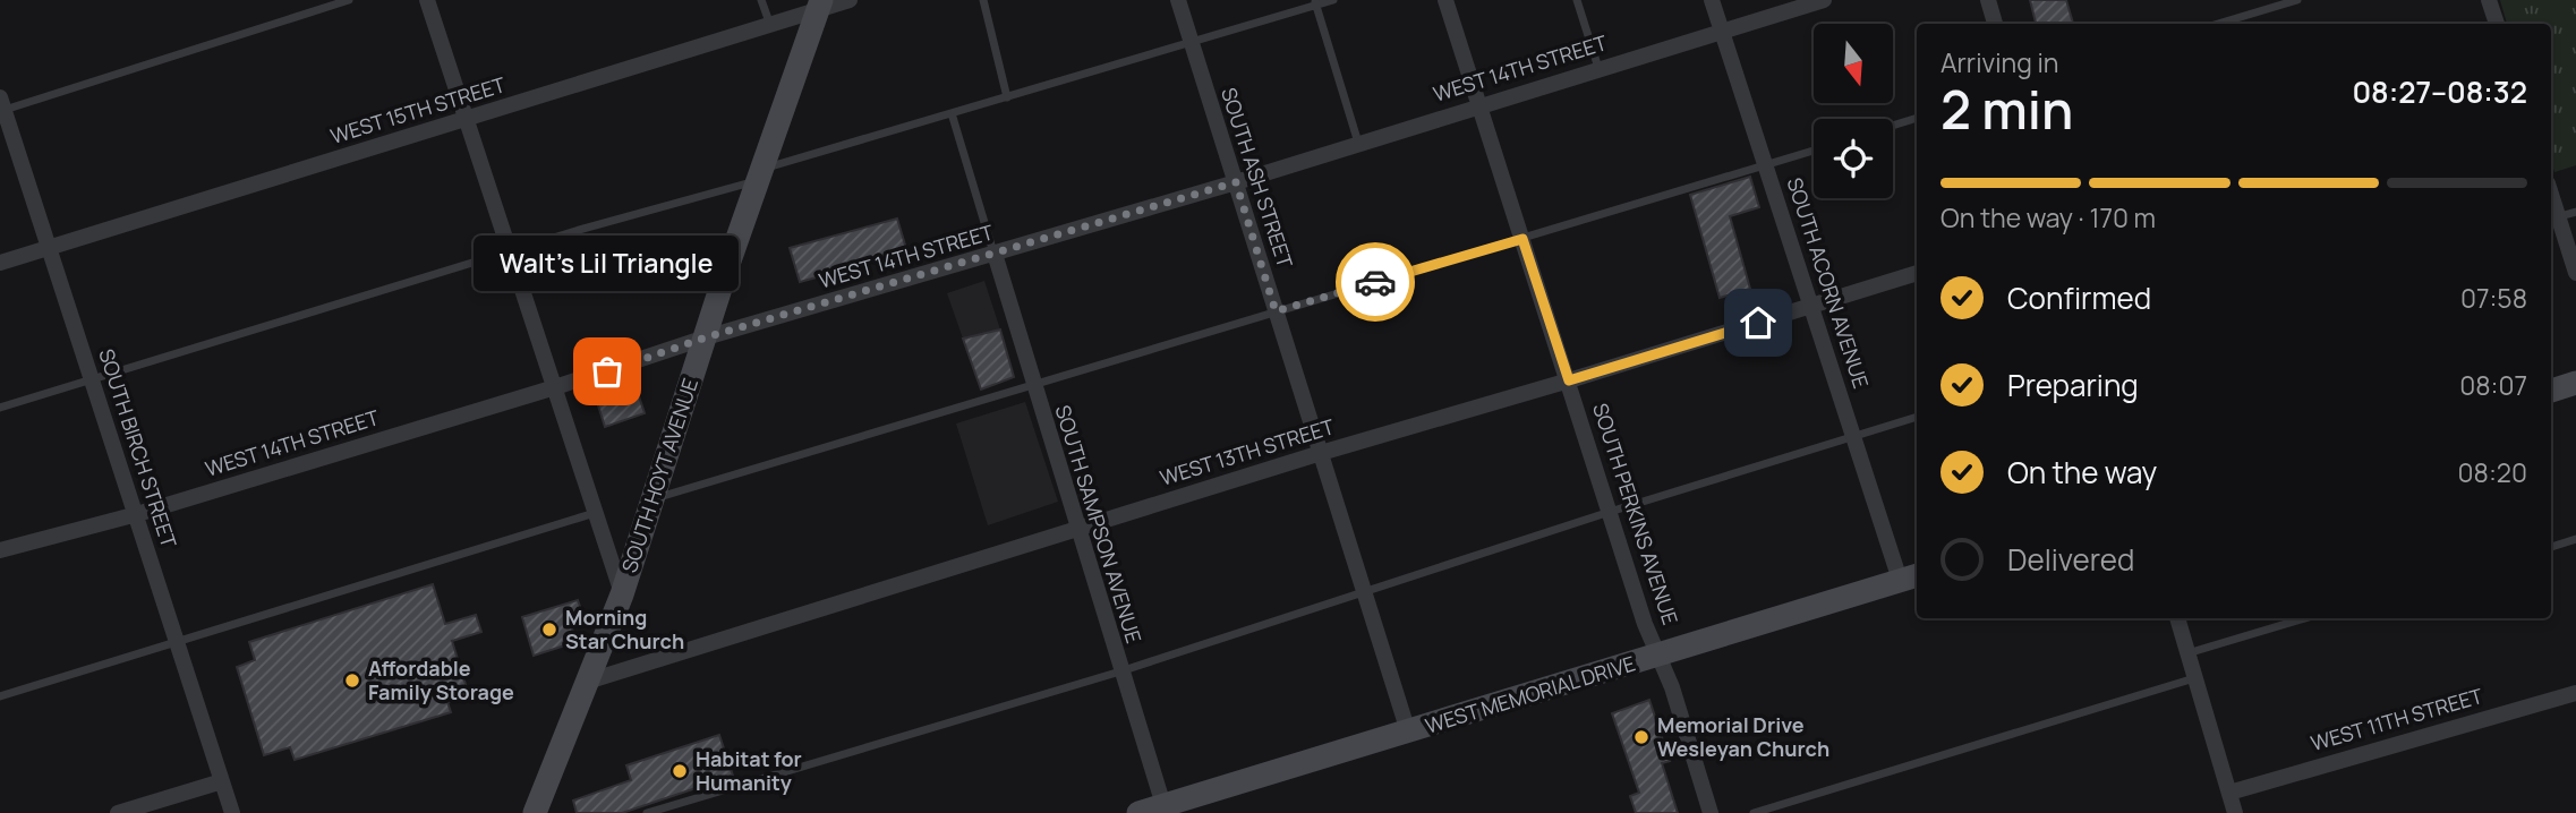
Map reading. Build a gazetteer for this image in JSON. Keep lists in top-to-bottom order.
{
  "streets": {
    "main road": ["SOUTH HOYT AVENUE", "WEST MEMORIAL DRIVE"],
    "street": [
      "WEST 14TH STREET",
      "WEST 15TH STREET",
      "SOUTH ASH STREET",
      "SOUTH ACORN AVENUE",
      "SOUTH BIRCH STREET",
      "WEST 13TH STREET",
      "SOUTH PERKINS AVENUE",
      "SOUTH SAMPSON AVENUE",
      "WEST 11TH STREET"
    ]
  },
  "crossings": [
    ["WEST 14TH STREET", "SOUTH ASH STREET"],
    ["WEST 14TH STREET", "SOUTH ACORN AVENUE"],
    ["WEST 14TH STREET", "SOUTH BIRCH STREET"],
    ["WEST 14TH STREET", "SOUTH HOYT AVENUE"],
    ["WEST 14TH STREET", "SOUTH PERKINS AVENUE"],
    ["WEST 14TH STREET", "SOUTH SAMPSON AVENUE"],
    ["WEST 15TH STREET", "SOUTH BIRCH STREET"],
    ["WEST 15TH STREET", "SOUTH HOYT AVENUE"],
    ["SOUTH ASH STREET", "WEST 13TH STREET"],
    ["SOUTH ASH STREET", "WEST MEMORIAL DRIVE"],
    ["SOUTH ACORN AVENUE", "WEST 13TH STREET"],
    ["SOUTH ACORN AVENUE", "WEST MEMORIAL DRIVE"],
    ["WEST 13TH STREET", "SOUTH HOYT AVENUE"],
    ["WEST 13TH STREET", "SOUTH PERKINS AVENUE"],
    ["WEST 13TH STREET", "SOUTH SAMPSON AVENUE"],
    ["SOUTH PERKINS AVENUE", "WEST MEMORIAL DRIVE"],
    ["SOUTH SAMPSON AVENUE", "WEST MEMORIAL DRIVE"]
  ],
  "places": [
    "Walt's Lil Triangle",
    "Morning Star Church",
    "Affordable Family Storage",
    "Memorial Drive Wesleyan Church",
    "Habitat for Humanity"
  ],
  "north": "bottom",
  "page": {
    "heading": ["2 min", "Arriving in", "08:27–08:32"],
    "bar": "On the way · 170 m",
    "bubble": "Walt's Lil Triangle",
    "list": [
      ["Confirmed", "07:58"],
      ["Preparing", "08:07"],
      ["On the way", "08:20"],
      "Delivered"
    ]
  }
}
